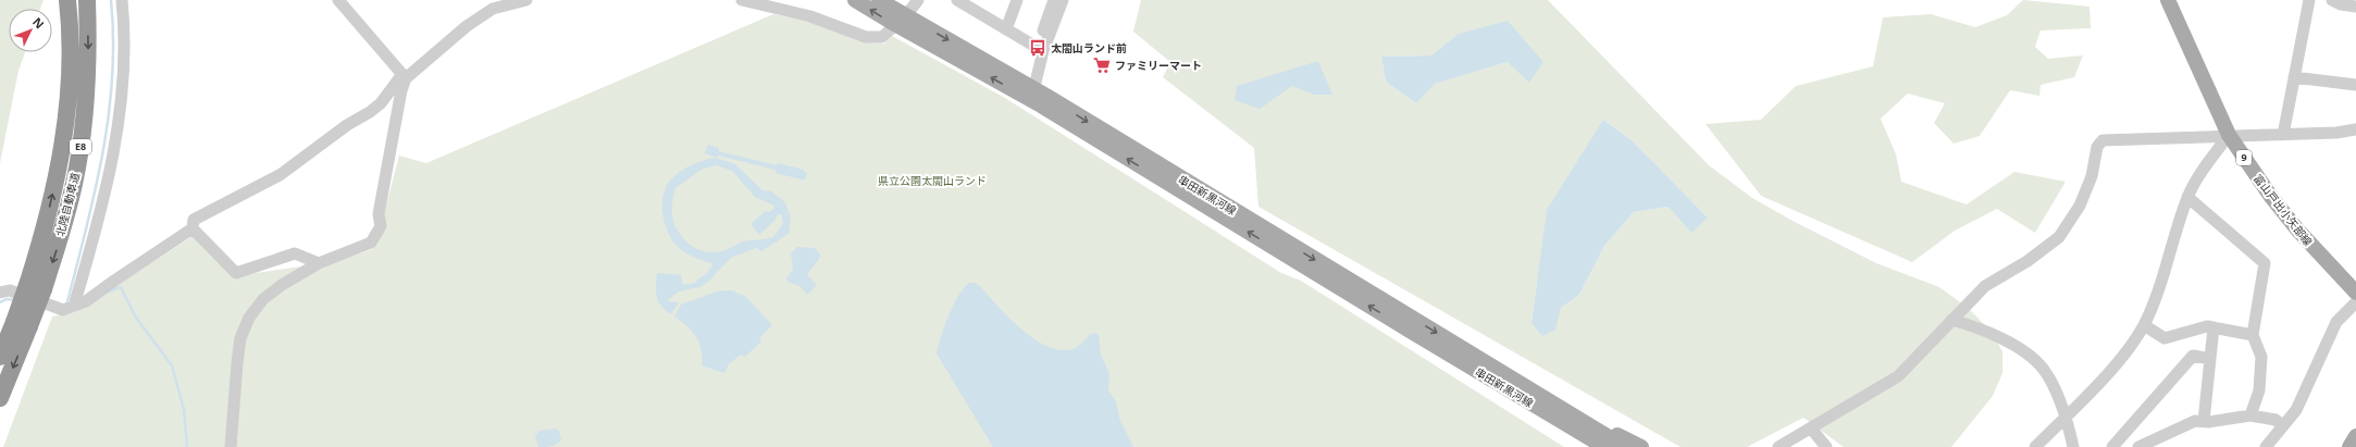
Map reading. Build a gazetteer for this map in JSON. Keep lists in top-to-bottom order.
{
  "streets": {
    "highway": ["E8", "北陸自動車道"],
    "main road": ["9", "串田新黒河線", "富山戸出小矢部線"]
  },
  "parks": ["県立公園太閤山ランド"],
  "places": {
    "bus stop": ["太閤山ランド前"],
    "supermarket": ["ファミリーマート"]
  },
  "north": "top right"
}
